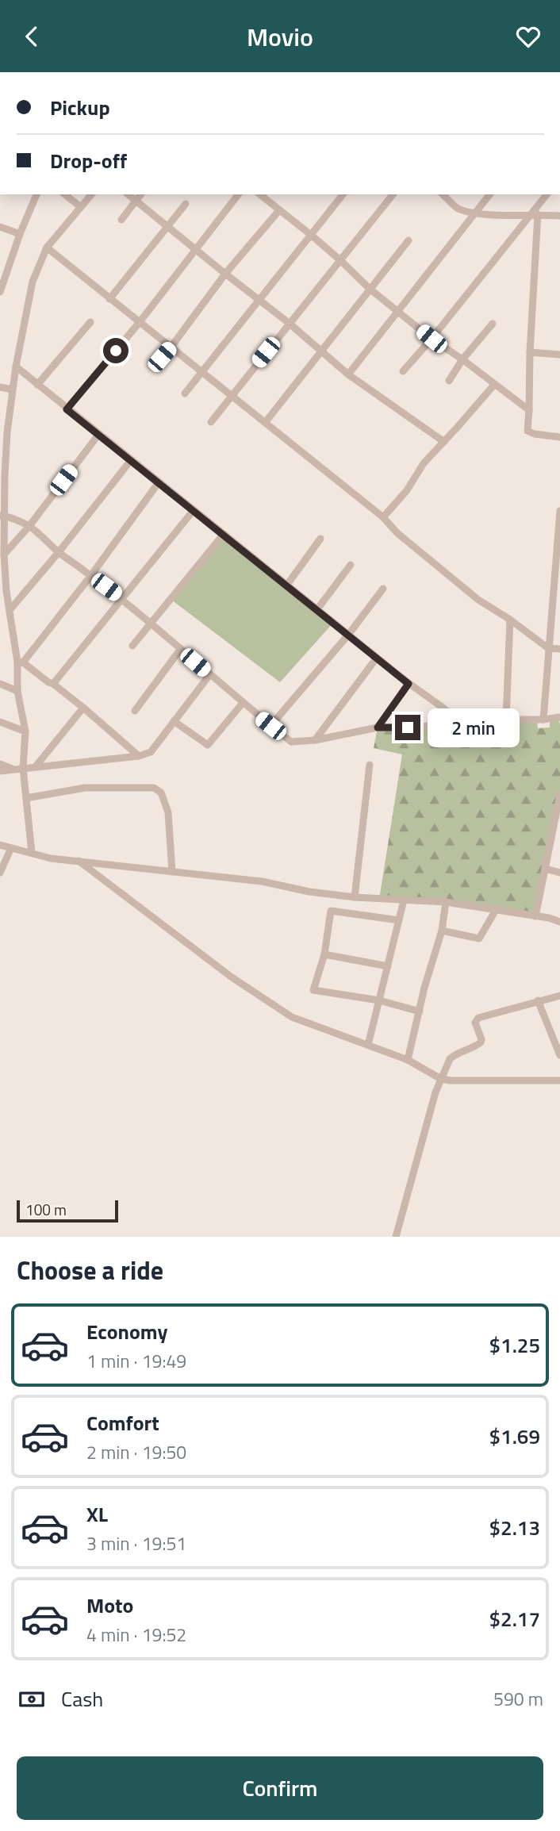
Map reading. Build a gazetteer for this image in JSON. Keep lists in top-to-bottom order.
{
  "scale_bar": "100 m",
  "page": {
    "header": "Movio",
    "banner": ["Pickup", "Drop-off"],
    "bubble": "2 min",
    "scale": "100 m",
    "heading": "Choose a ride",
    "list": [
      {
        "name": "Economy",
        "note": "1 min · 19:49",
        "value": "$1.25"
      },
      {
        "name": "Comfort",
        "note": "2 min · 19:50",
        "value": "$1.69"
      },
      {
        "name": "XL",
        "note": "3 min · 19:51",
        "value": "$2.13"
      },
      {
        "name": "Moto",
        "note": "4 min · 19:52",
        "value": "$2.17"
      }
    ],
    "pay": ["Cash", "590 m"],
    "buttons": "Confirm"
  }
}
